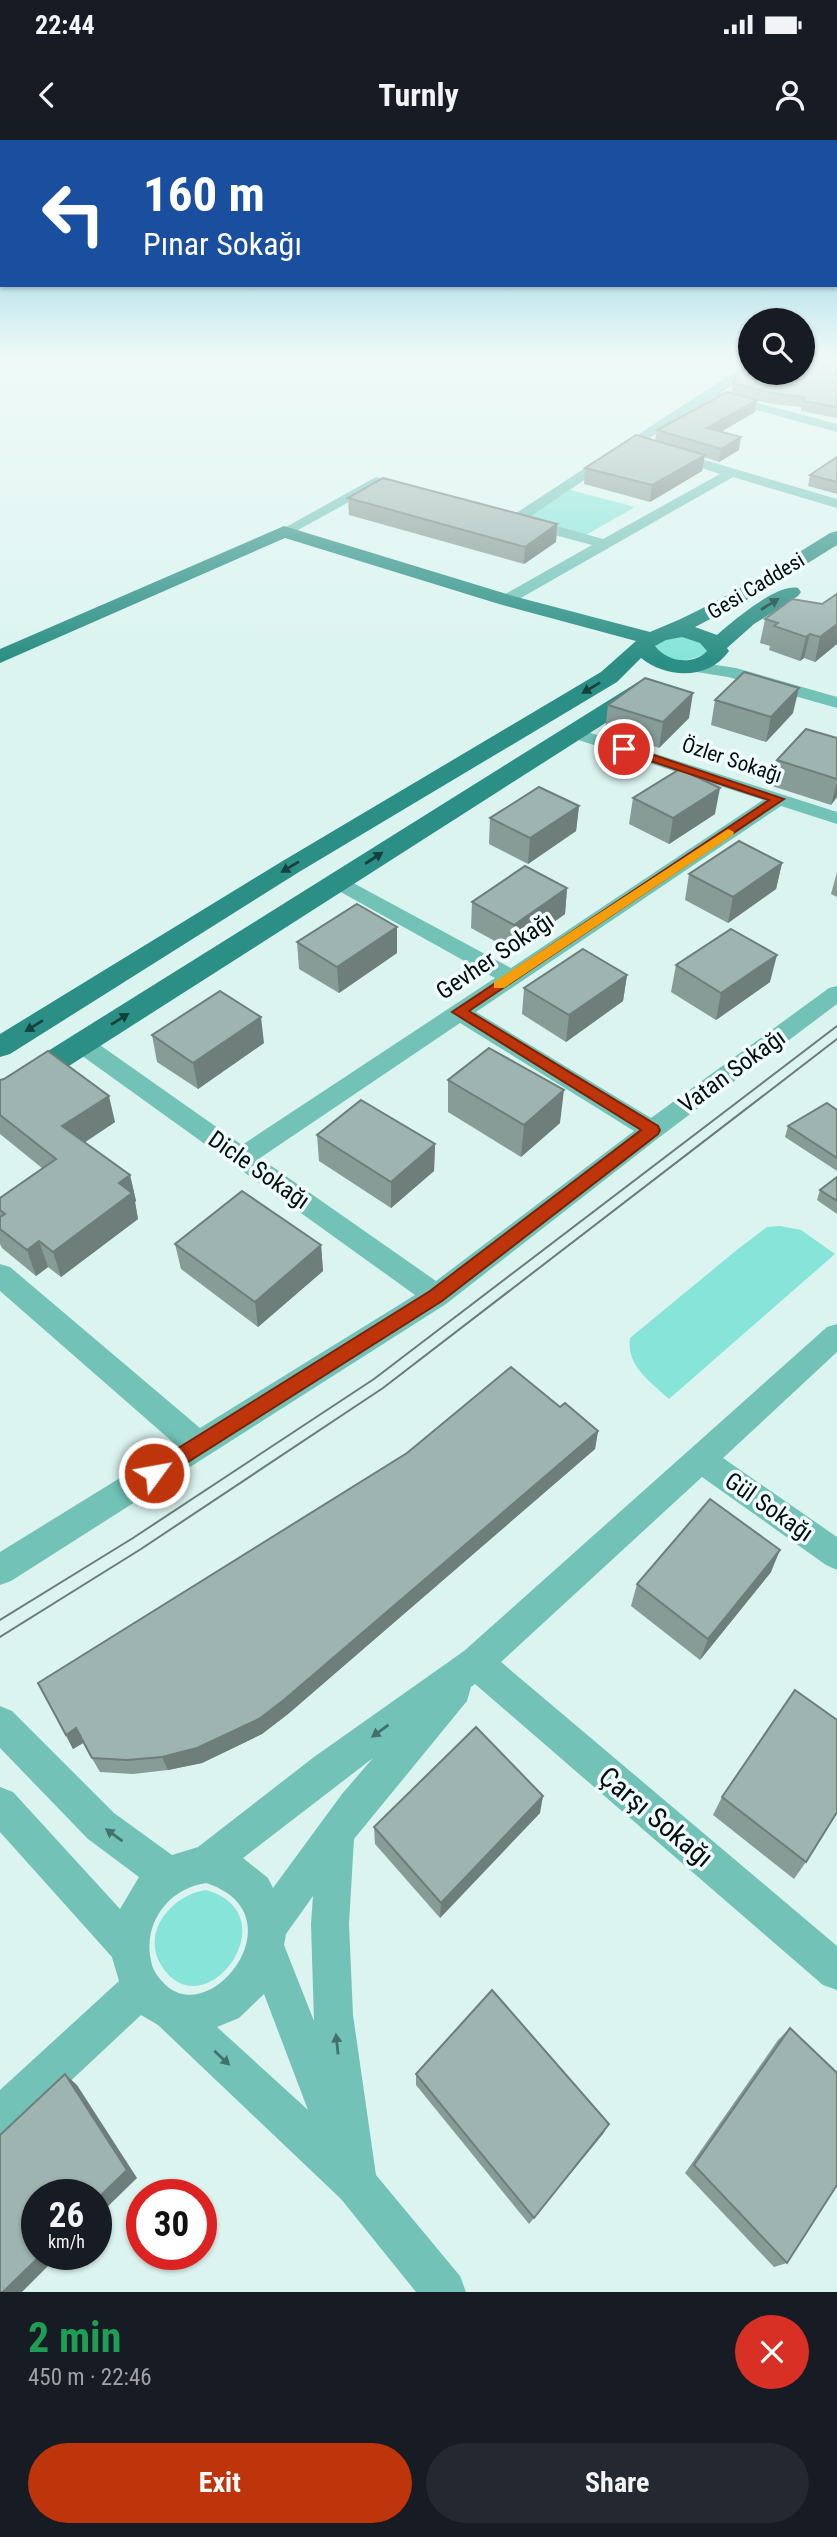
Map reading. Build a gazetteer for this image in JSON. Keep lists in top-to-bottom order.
{
  "streets": {
    "main road": ["Gesi Caddesi"],
    "street": [
      "Özler Sokağı",
      "Gevher Sokağı",
      "Vatan Sokağı",
      "Dicle Sokağı",
      "Gül Sokağı",
      "Çarşı Sokağı"
    ]
  },
  "crossings": [
    ["Gesi Caddesi", "Özler Sokağı"],
    ["Gesi Caddesi", "Dicle Sokağı"],
    ["Özler Sokağı", "Gevher Sokağı"],
    ["Gevher Sokağı", "Dicle Sokağı"],
    ["Vatan Sokağı", "Dicle Sokağı"]
  ],
  "page": {
    "status": "22:44",
    "header": "Turnly",
    "turn": ["160 m", "Pınar Sokağı"],
    "speed": "26 km/h",
    "limit": "30",
    "heading": ["2 min", "450 m · 22:46"],
    "buttons": ["Exit", "Share"]
  }
}
